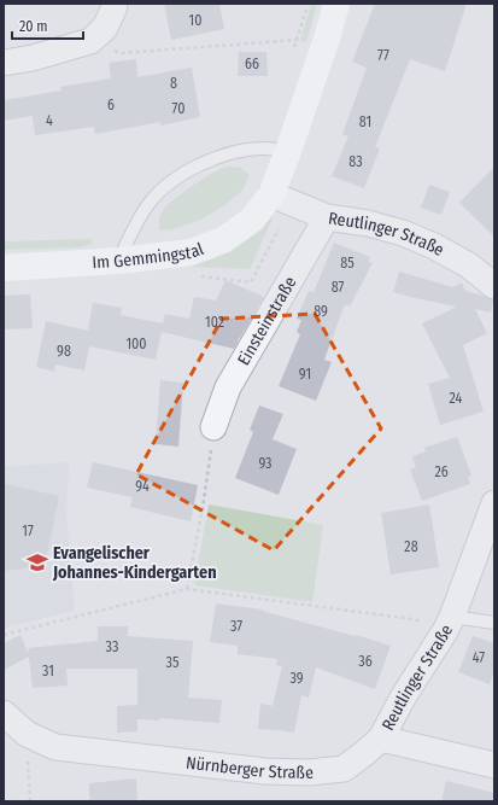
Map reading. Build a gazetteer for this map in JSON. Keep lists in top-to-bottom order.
{
  "streets": {
    "street": [
      "Reutlinger Straße",
      "Im Gemmingstal",
      "Einsteinstraße",
      "Nürnberger Straße"
    ]
  },
  "crossings": [
    ["Reutlinger Straße", "Im Gemmingstal"],
    ["Reutlinger Straße", "Einsteinstraße"],
    ["Reutlinger Straße", "Nürnberger Straße"]
  ],
  "places": {
    "school or university": ["Evangelischer Johannes-Kindergarten"]
  },
  "house_numbers": [
    "10",
    "77",
    "66",
    "8",
    "6",
    "70",
    "4",
    "81",
    "83",
    "85",
    "87",
    "89",
    "102",
    "100",
    "98",
    "91",
    "24",
    "93",
    "26",
    "94",
    "17",
    "28",
    "37",
    "33",
    "47",
    "36",
    "35",
    "31",
    "39"
  ],
  "scale_bar": "20 m"
}
